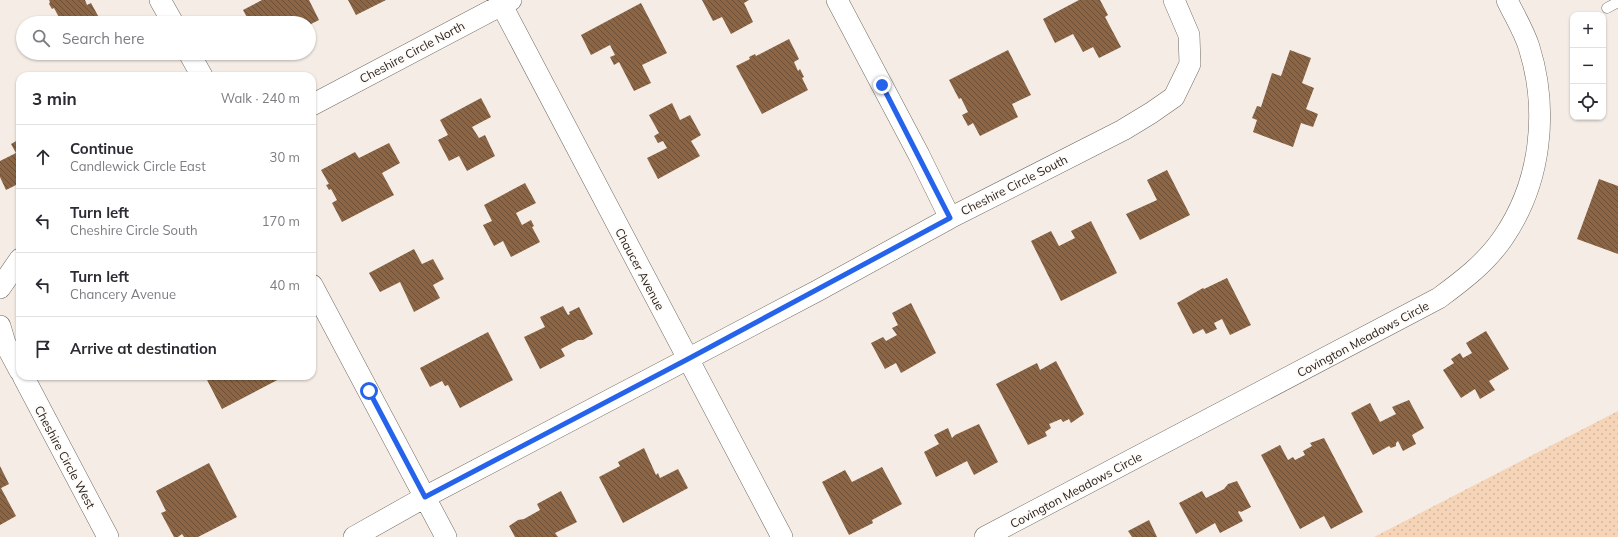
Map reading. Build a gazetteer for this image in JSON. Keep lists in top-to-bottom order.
{
  "streets": {
    "street": [
      "Cheshire Circle North",
      "Cheshire Circle South",
      "Chaucer Avenue",
      "Covington Meadows Circle",
      "Cheshire Circle West"
    ]
  },
  "crossings": [
    ["Cheshire Circle North", "Chaucer Avenue"],
    ["Cheshire Circle South", "Chaucer Avenue"]
  ],
  "page": {
    "map_buttons": ["+", "−"],
    "search": "Search here",
    "heading": ["3 min", "Walk · 240 m"],
    "list": [
      ["Continue", "Candlewick Circle East", "30 m"],
      ["Turn left", "Cheshire Circle South", "170 m"],
      ["Turn left", "Chancery Avenue", "40 m"],
      "Arrive at destination"
    ]
  }
}
